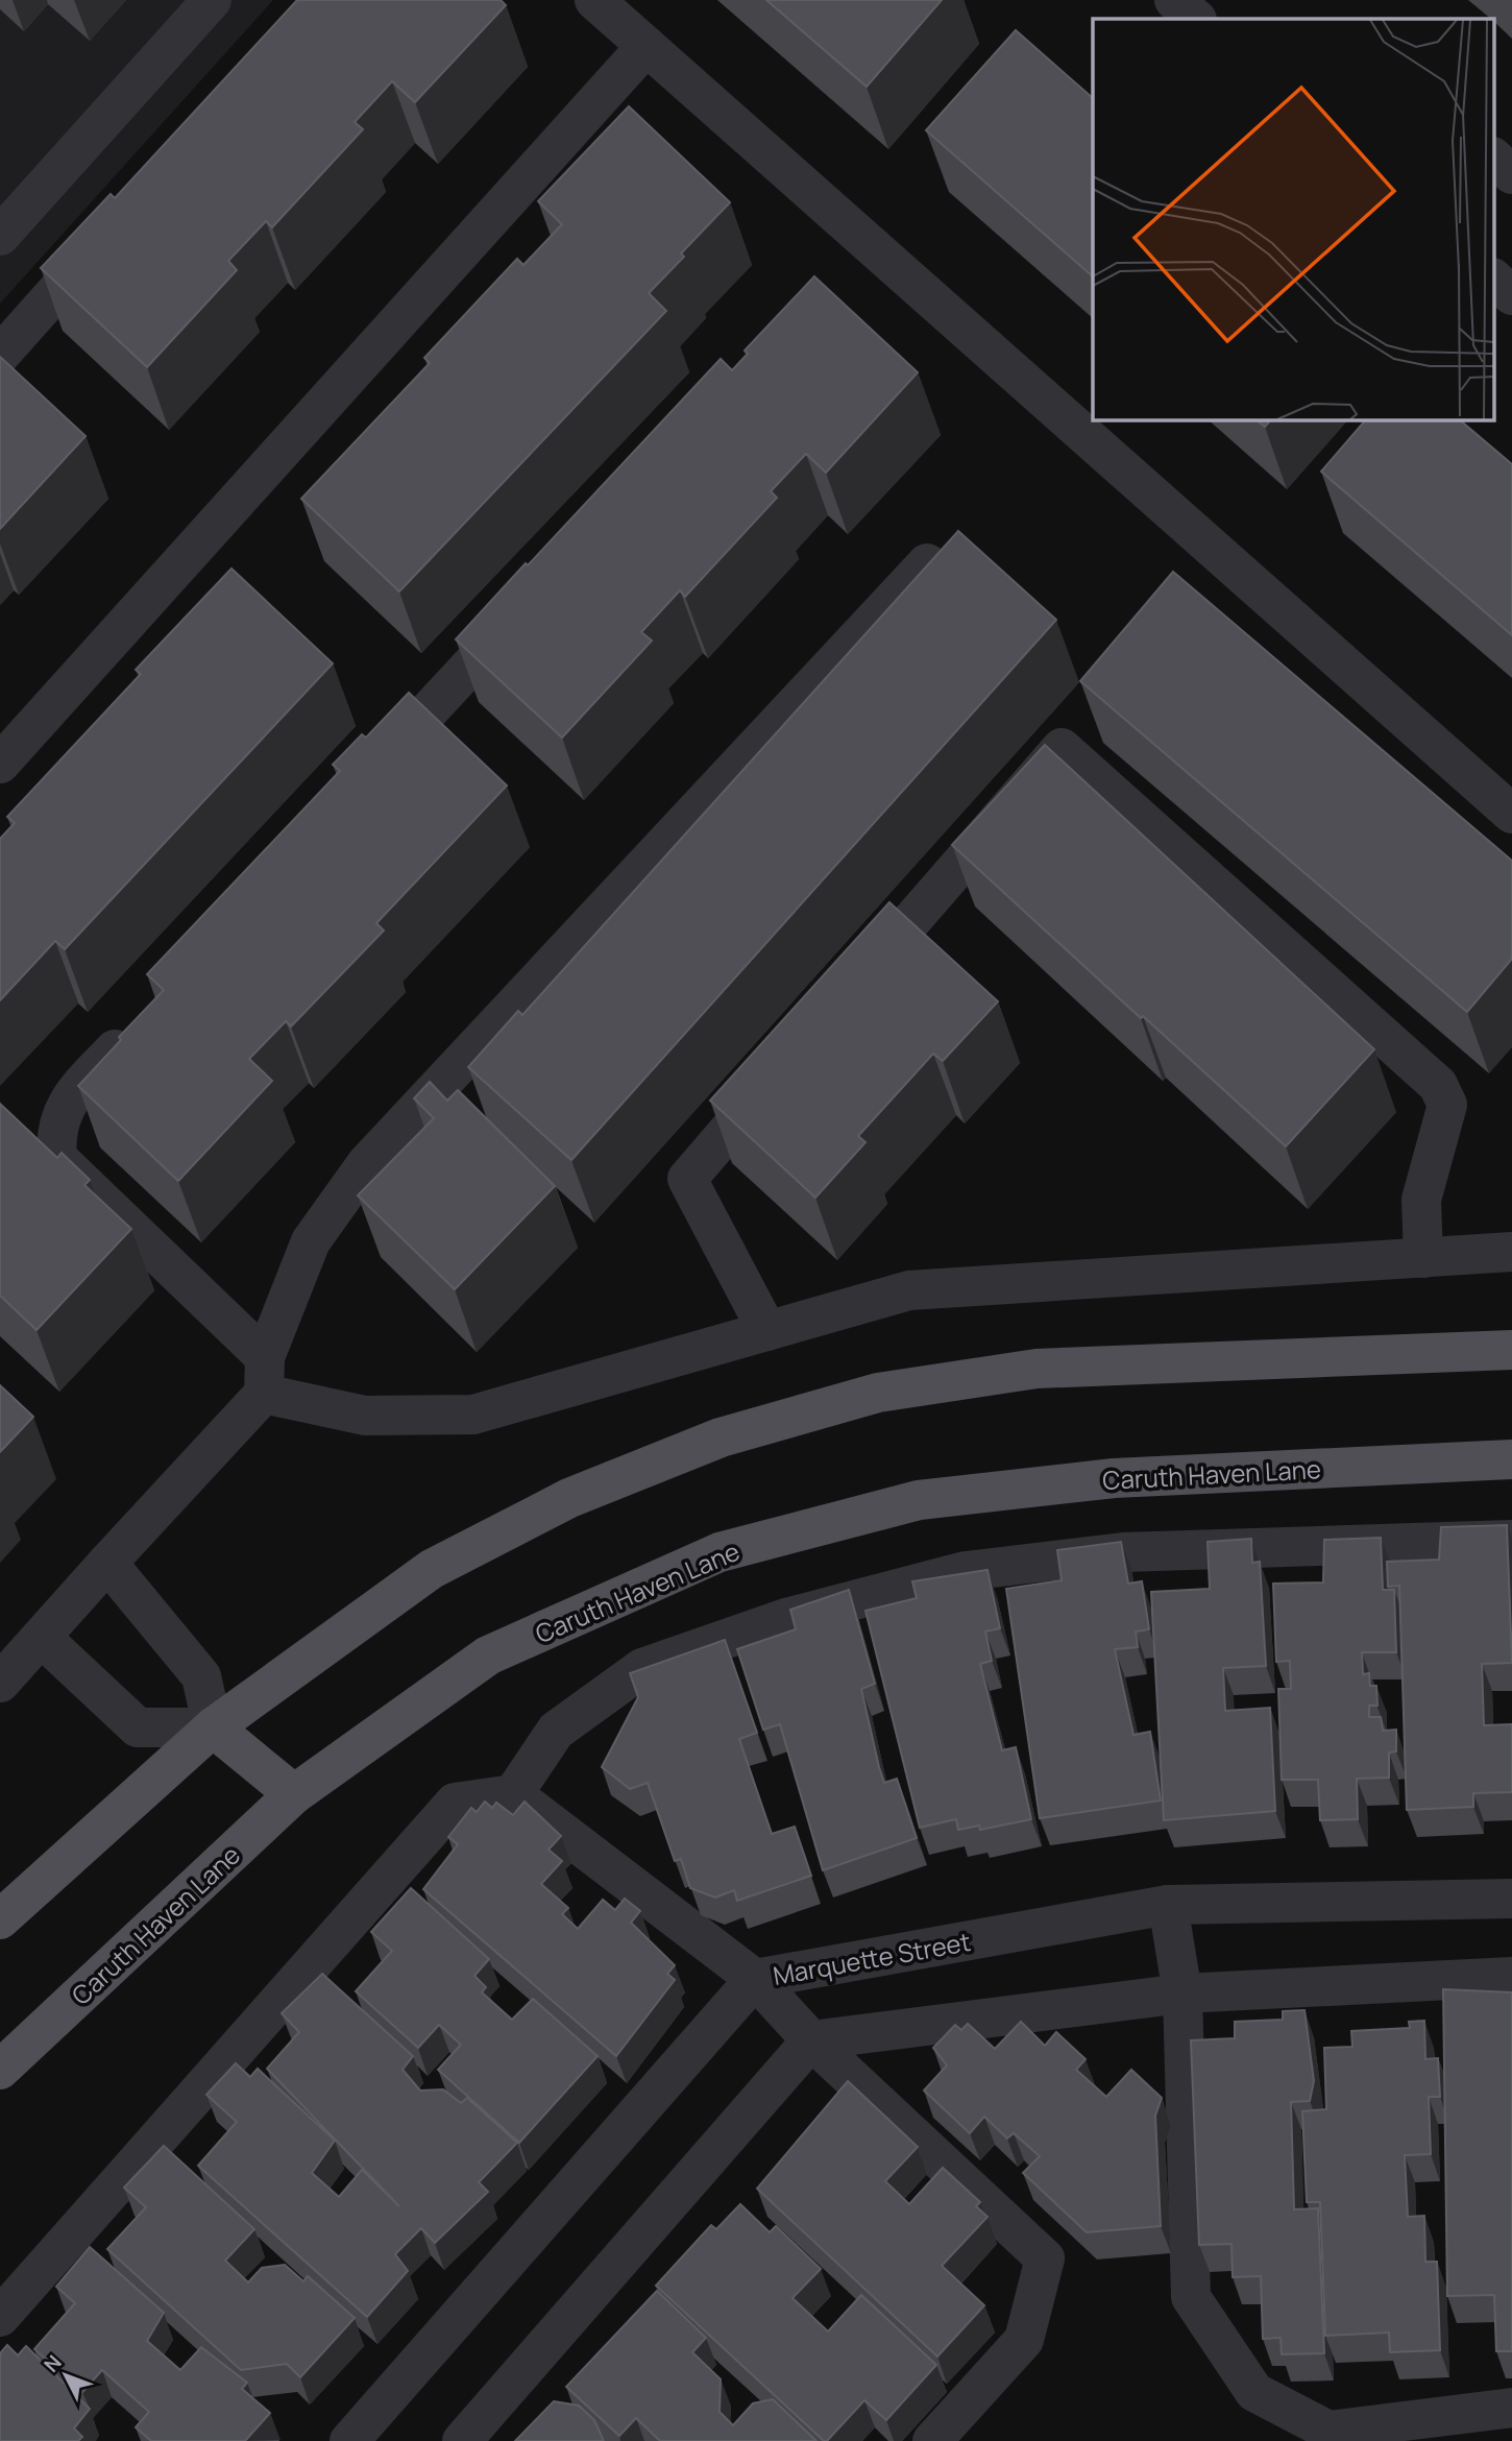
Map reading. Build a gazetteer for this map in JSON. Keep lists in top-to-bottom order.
{
  "streets": {
    "main road": ["Caruth Haven Lane"],
    "street": ["Marquette Street"]
  },
  "north": "top left"
}
